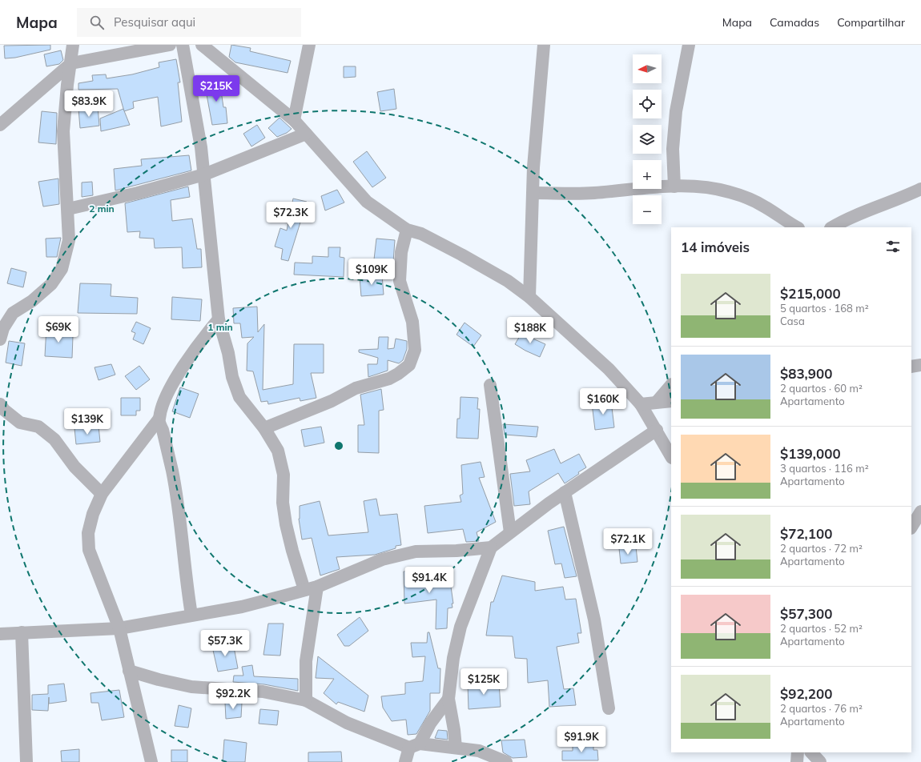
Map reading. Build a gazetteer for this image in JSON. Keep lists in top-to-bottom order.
{
  "north": "left",
  "page": {
    "header": "Mapa",
    "search": "Pesquisar aqui",
    "nav": ["Mapa", "Camadas", "Compartilhar"],
    "map_buttons": ["+", "−"],
    "price": [
      "$215K",
      "$83.9K",
      "$72.3K",
      "$109K",
      "$69K",
      "$188K",
      "$160K",
      "$139K",
      "$72.1K",
      "$91.4K",
      "$57.3K",
      "$125K",
      "$92.2K",
      "$91.9K"
    ],
    "heading": "14 imóveis",
    "list": [
      {
        "name": "$215,000",
        "note": "5 quartos · 168 m² · Casa"
      },
      {
        "name": "$83,900",
        "note": "2 quartos · 60 m² · Apartamento"
      },
      {
        "name": "$139,000",
        "note": "3 quartos · 116 m² · Apartamento"
      },
      {
        "name": "$72,100",
        "note": "2 quartos · 72 m² · Apartamento"
      },
      {
        "name": "$57,300",
        "note": "2 quartos · 52 m² · Apartamento"
      },
      {
        "name": "$92,200",
        "note": "2 quartos · 76 m² · Apartamento"
      }
    ]
  },
  "rings": ["2 min", "1 min"]
}
